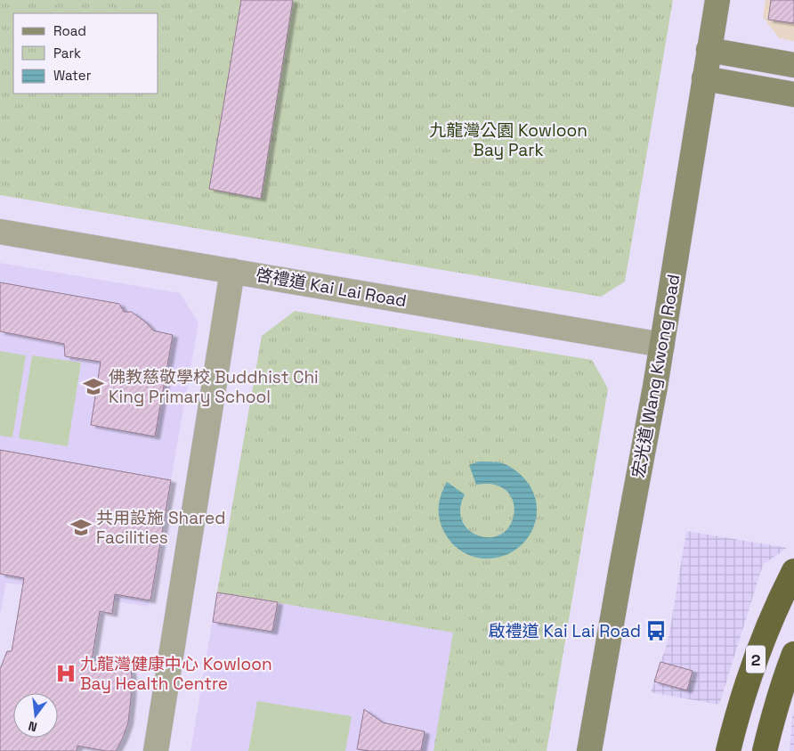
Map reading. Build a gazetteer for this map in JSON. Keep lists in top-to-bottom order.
{
  "streets": {
    "highway": ["2"],
    "street": ["啓禮道 Kai Lai Road", "宏光道 Wang Kwong Road"]
  },
  "crossings": [
    ["啓禮道 Kai Lai Road", "宏光道 Wang Kwong Road"]
  ],
  "parks": ["九龍灣公園 Kowloon Bay Park"],
  "places": {
    "school or university": ["佛教慈敬學校 Buddhist Chi King Primary School", "共用設施 Shared Facilities"],
    "bus stop": ["啟禮道 Kai Lai Road"],
    "hospital": ["九龍灣健康中心 Kowloon Bay Health Centre"]
  },
  "legend": ["Road", "Park", "Water"],
  "north": "bottom"
}
